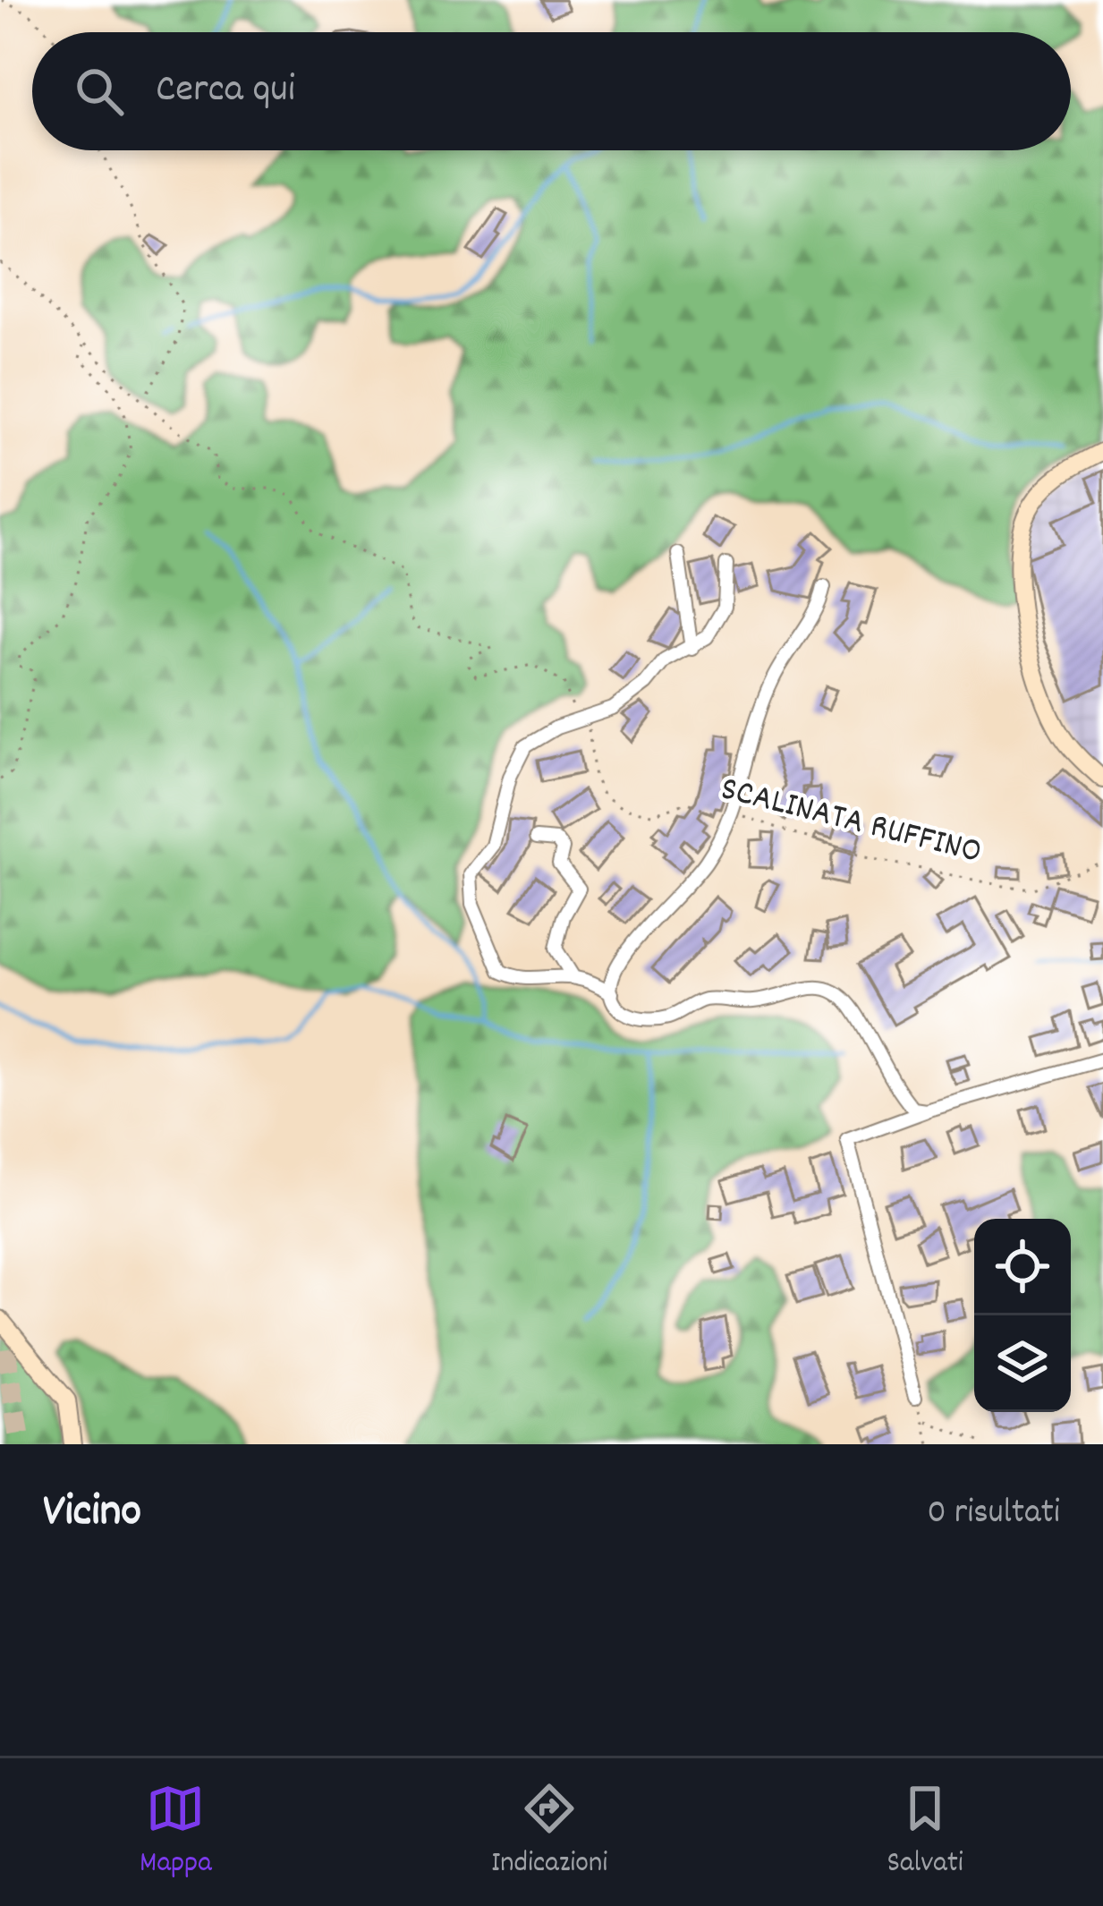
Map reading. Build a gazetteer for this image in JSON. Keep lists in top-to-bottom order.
{
  "streets": {
    "path": ["SCALINATA RUFFINO"]
  },
  "page": {
    "search": "Cerca qui",
    "heading": ["Vicino", "0 risultati"],
    "nav": ["Mappa", "Indicazioni", "Salvati"]
  }
}
